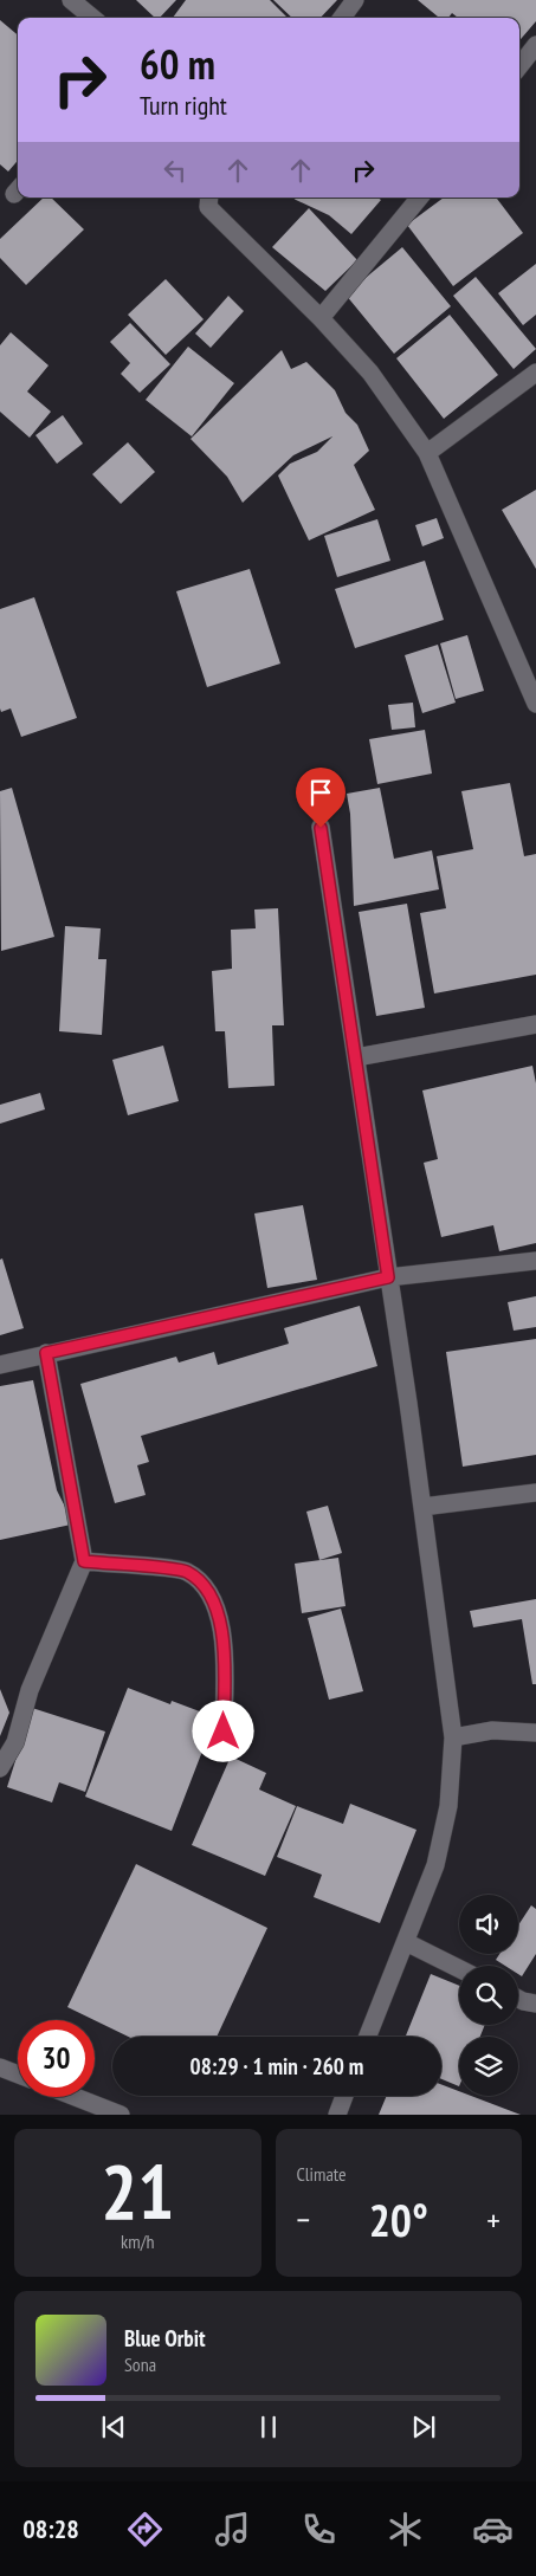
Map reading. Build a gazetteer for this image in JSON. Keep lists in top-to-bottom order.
{
  "page": {
    "turn": ["60 m", "Turn right"],
    "limit": "30",
    "trip": "08:29 · 1 min · 260 m",
    "tile": [
      ["21", "km/h"],
      "Climate"
    ],
    "heat": ["−", "20°", "+"],
    "song": ["Blue Orbit", "Sona"],
    "tabs": "08:28"
  }
}
